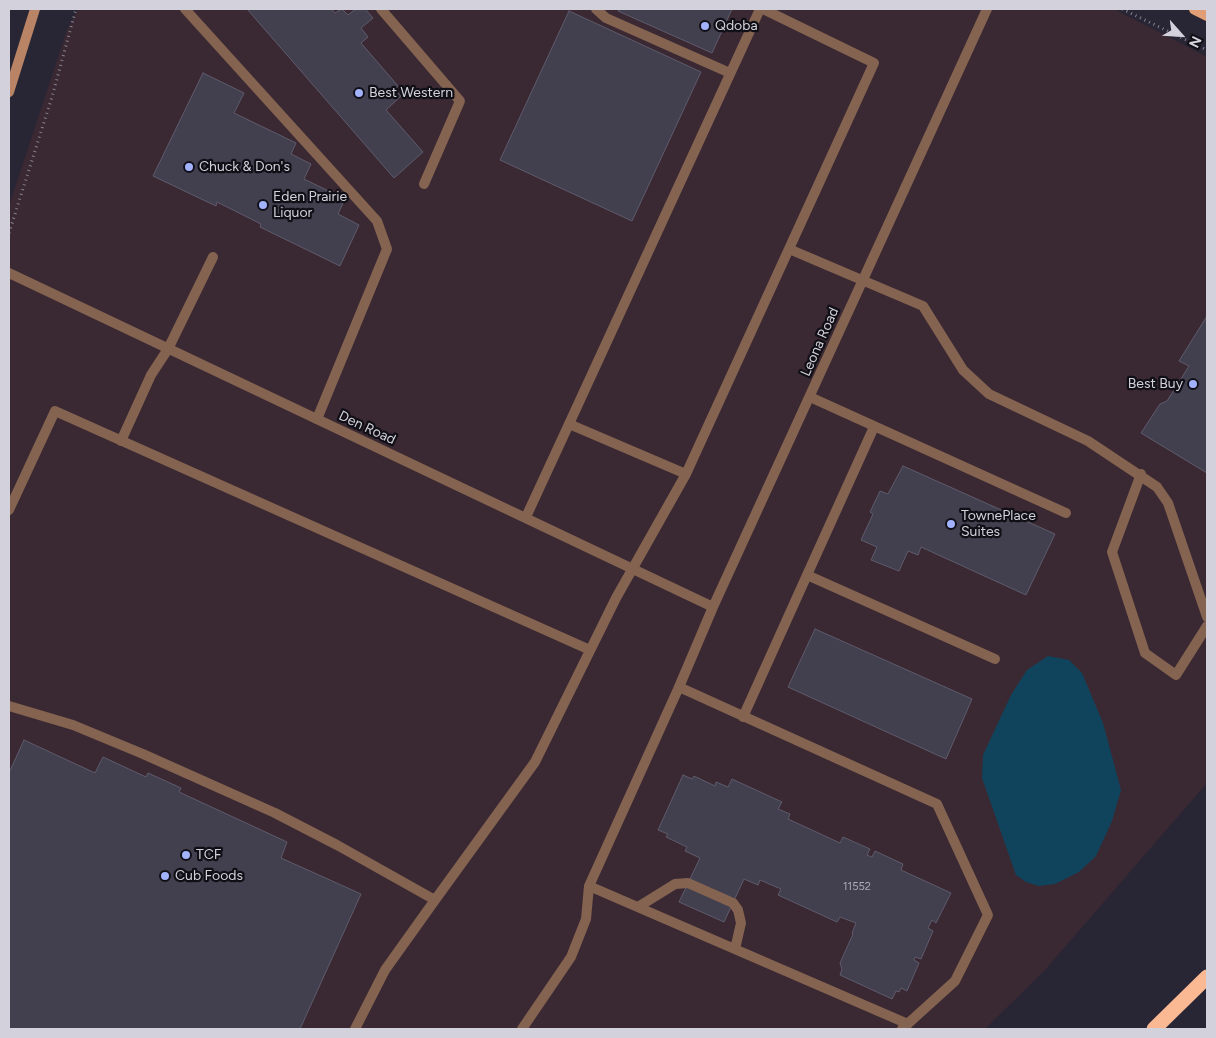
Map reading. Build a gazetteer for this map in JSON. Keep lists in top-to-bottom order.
{
  "streets": {
    "street": ["Leona Road", "Den Road"]
  },
  "crossings": [
    ["Leona Road", "Den Road"]
  ],
  "places": [
    "Qdoba",
    "Best Western",
    "Chuck & Don's",
    "Eden Prairie Liquor",
    "Best Buy",
    "TownePlace Suites",
    "TCF",
    "Cub Foods"
  ],
  "house_numbers": ["11552"],
  "north": "bottom right"
}
